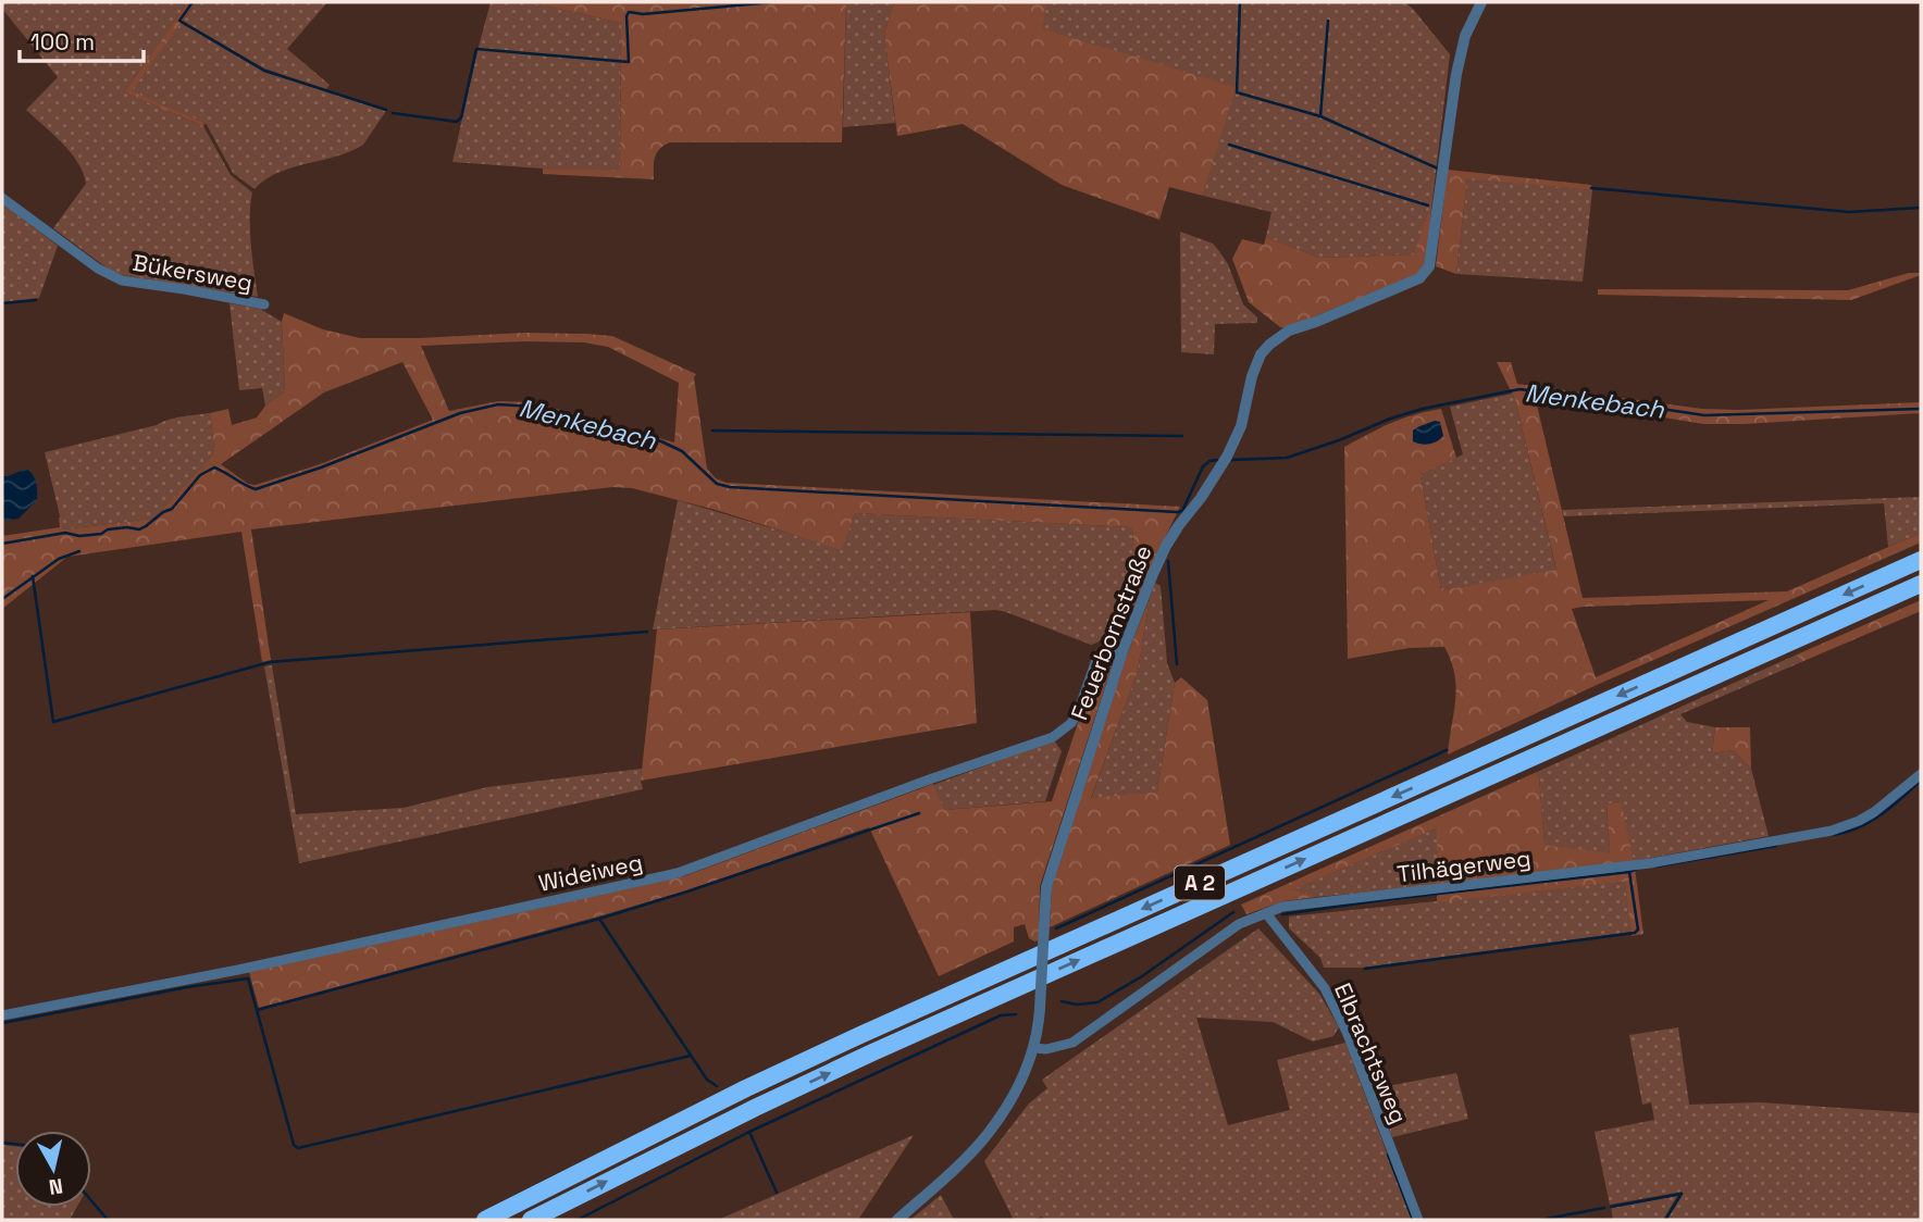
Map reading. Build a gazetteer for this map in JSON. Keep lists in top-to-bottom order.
{
  "streets": {
    "highway": ["A 2"],
    "street": [
      "Bükersweg",
      "Feuerbornstraße",
      "Tilhägerweg",
      "Wideiweg",
      "Elbrachtsweg"
    ]
  },
  "crossings": [
    ["Feuerbornstraße", "Tilhägerweg"],
    ["Feuerbornstraße", "Wideiweg"],
    ["Tilhägerweg", "Elbrachtsweg"]
  ],
  "water": ["Menkebach"],
  "scale_bar": "100 m",
  "north": "bottom"
}
